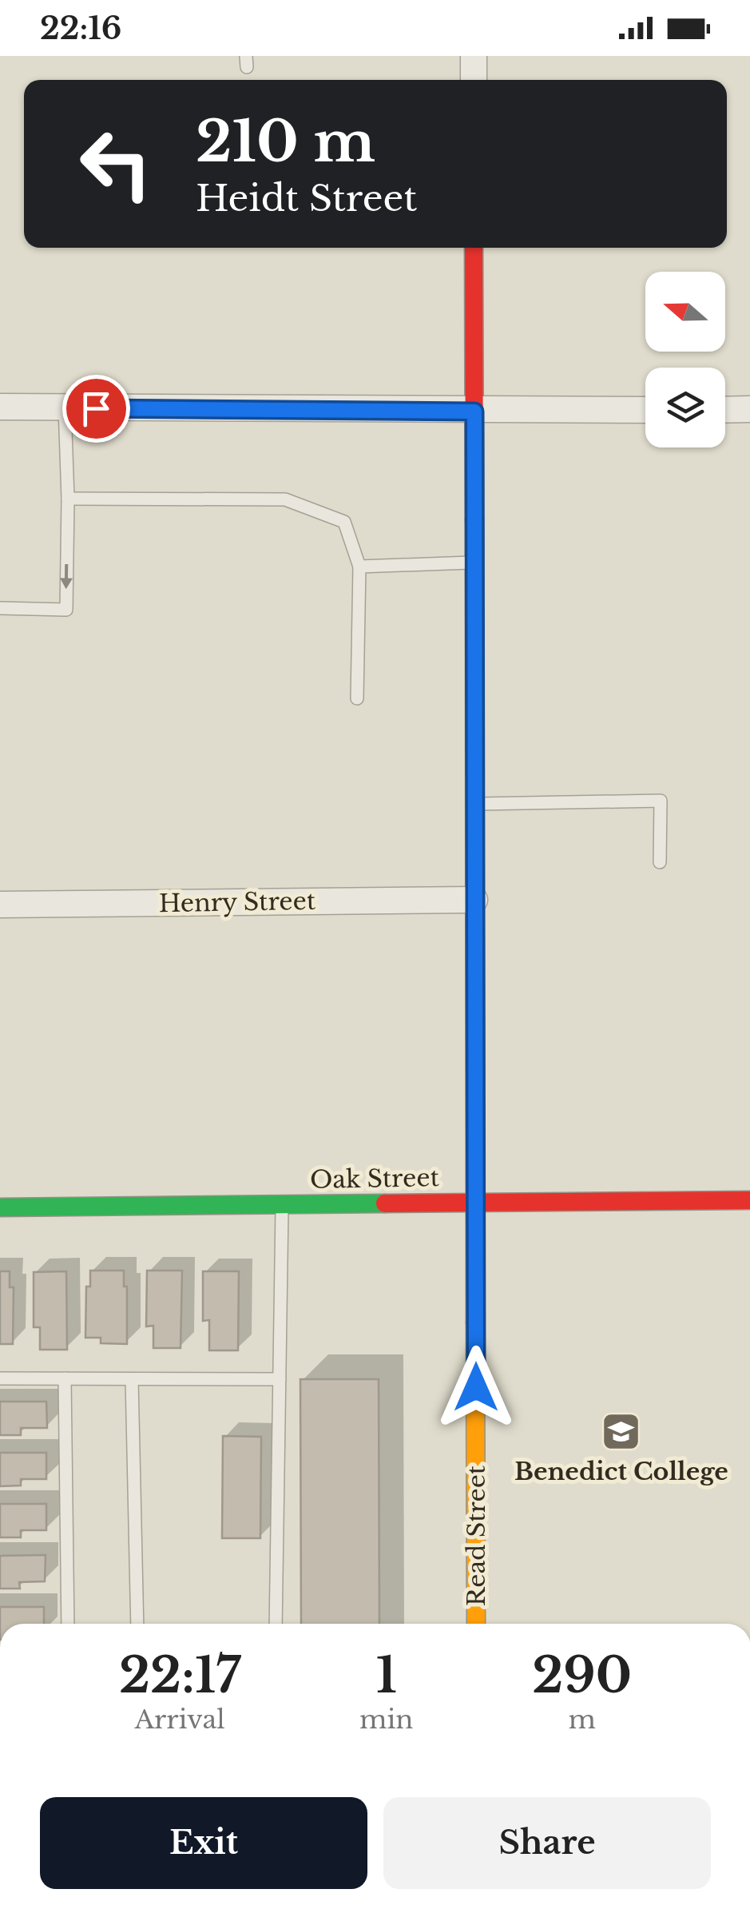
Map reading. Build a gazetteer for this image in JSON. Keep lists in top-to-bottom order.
{
  "streets": {
    "street": ["Henry Street", "Oak Street", "Read Street"]
  },
  "crossings": [
    ["Henry Street", "Read Street"],
    ["Oak Street", "Read Street"]
  ],
  "places": {
    "school or university": ["Benedict College"]
  },
  "north": "left",
  "page": {
    "status": "22:16",
    "turn": ["210 m", "Heidt Street"],
    "eta": [
      "22:17",
      "Arrival",
      "1",
      "min",
      "290",
      "m"
    ],
    "buttons": ["Exit", "Share"]
  }
}
